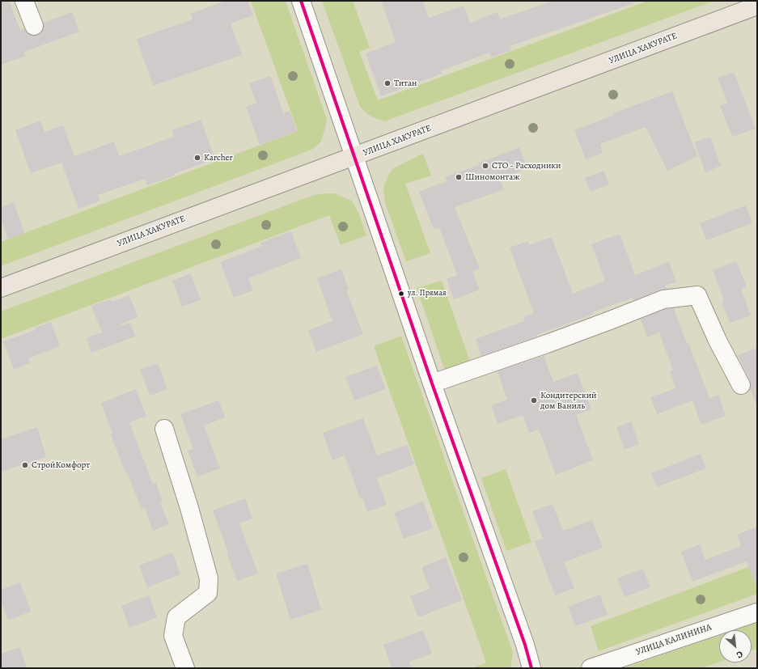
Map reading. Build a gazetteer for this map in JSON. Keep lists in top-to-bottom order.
{
  "streets": {
    "main road": ["УЛИЦА ХАКУРАТЕ"],
    "street": ["УЛИЦА КАЛИНИНА"]
  },
  "places": [
    "Титан",
    "Karcher",
    "СТО - Расходники",
    "Шиномонтаж",
    "ул. Прямая",
    "Кондитерский дом Ваниль",
    "СтройКомфорт"
  ],
  "north": "bottom right"
}
